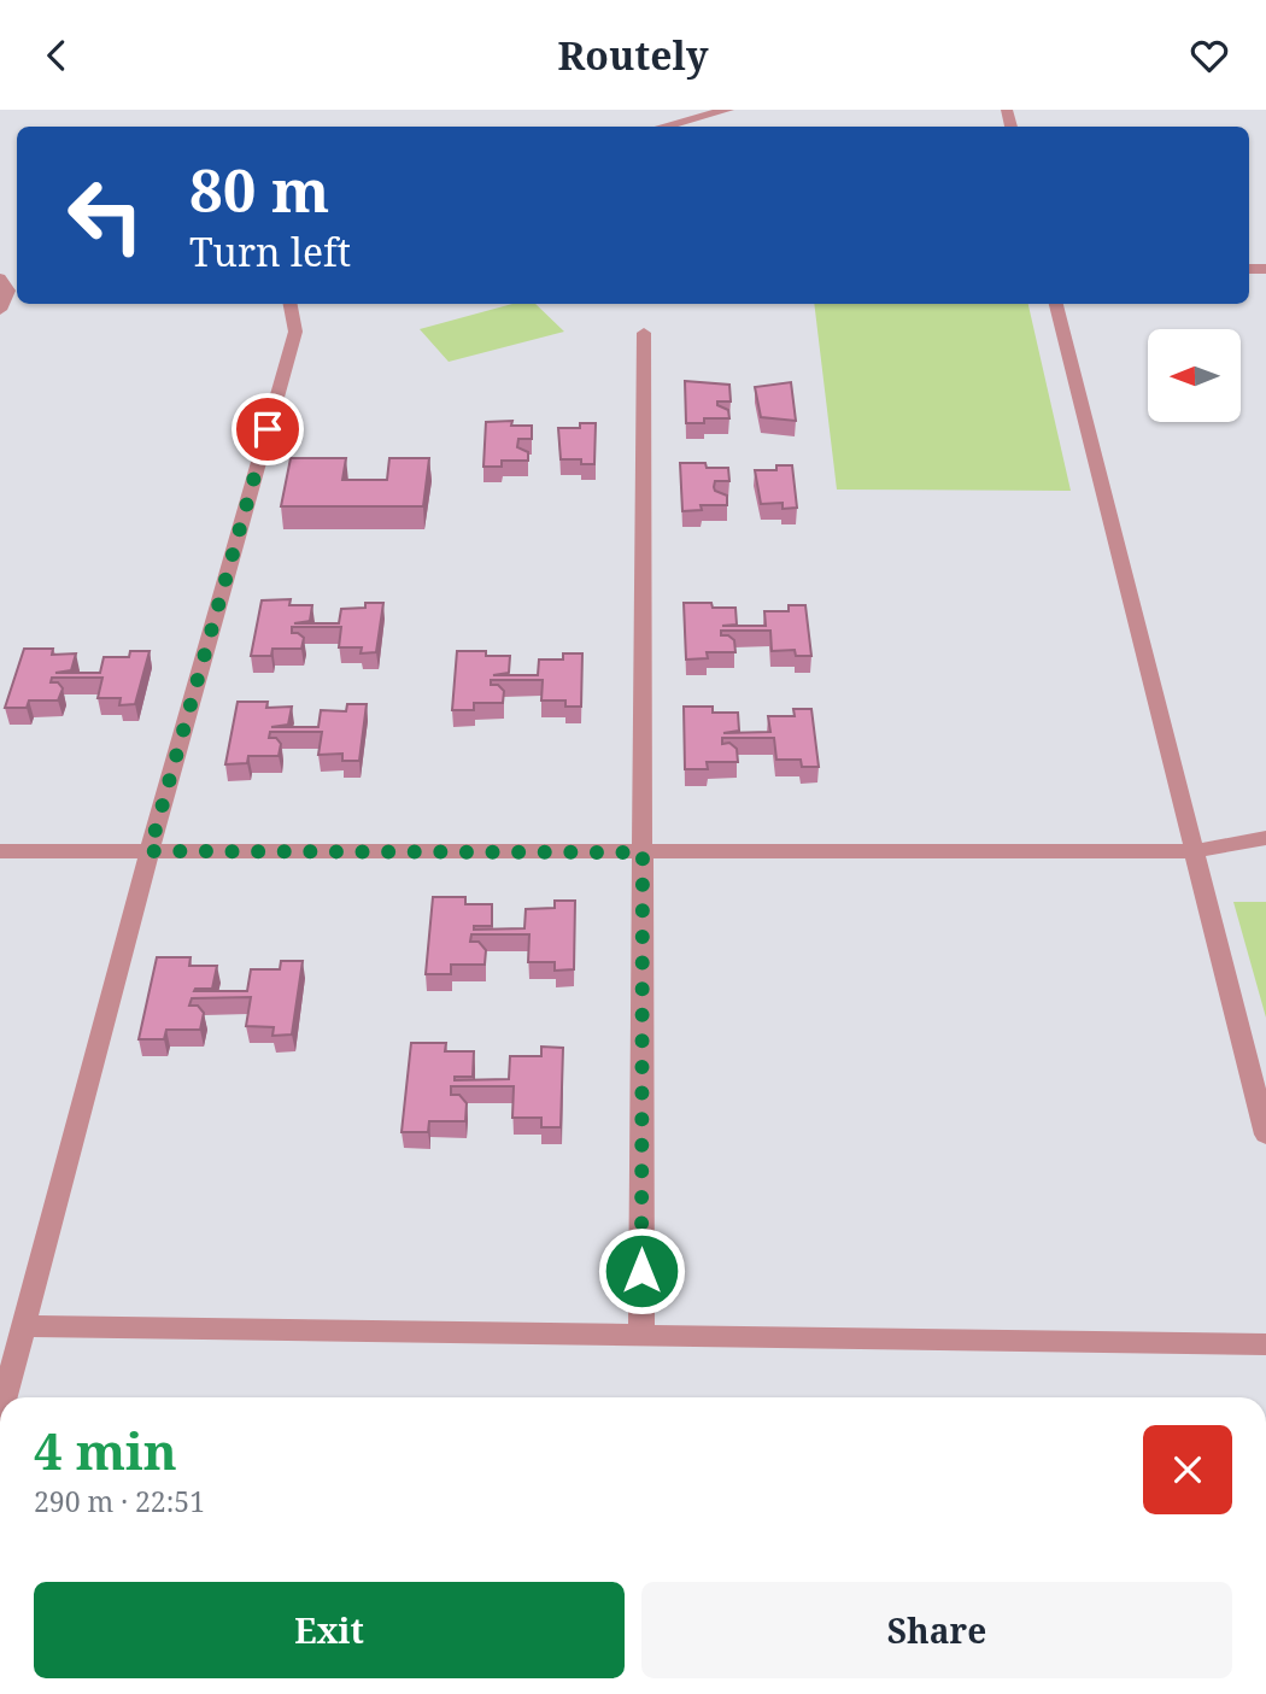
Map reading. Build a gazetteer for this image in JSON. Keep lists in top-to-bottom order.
{
  "north": "left",
  "page": {
    "header": "Routely",
    "turn": ["80 m", "Turn left"],
    "heading": ["4 min", "290 m · 22:51"],
    "buttons": ["Exit", "Share"]
  }
}
